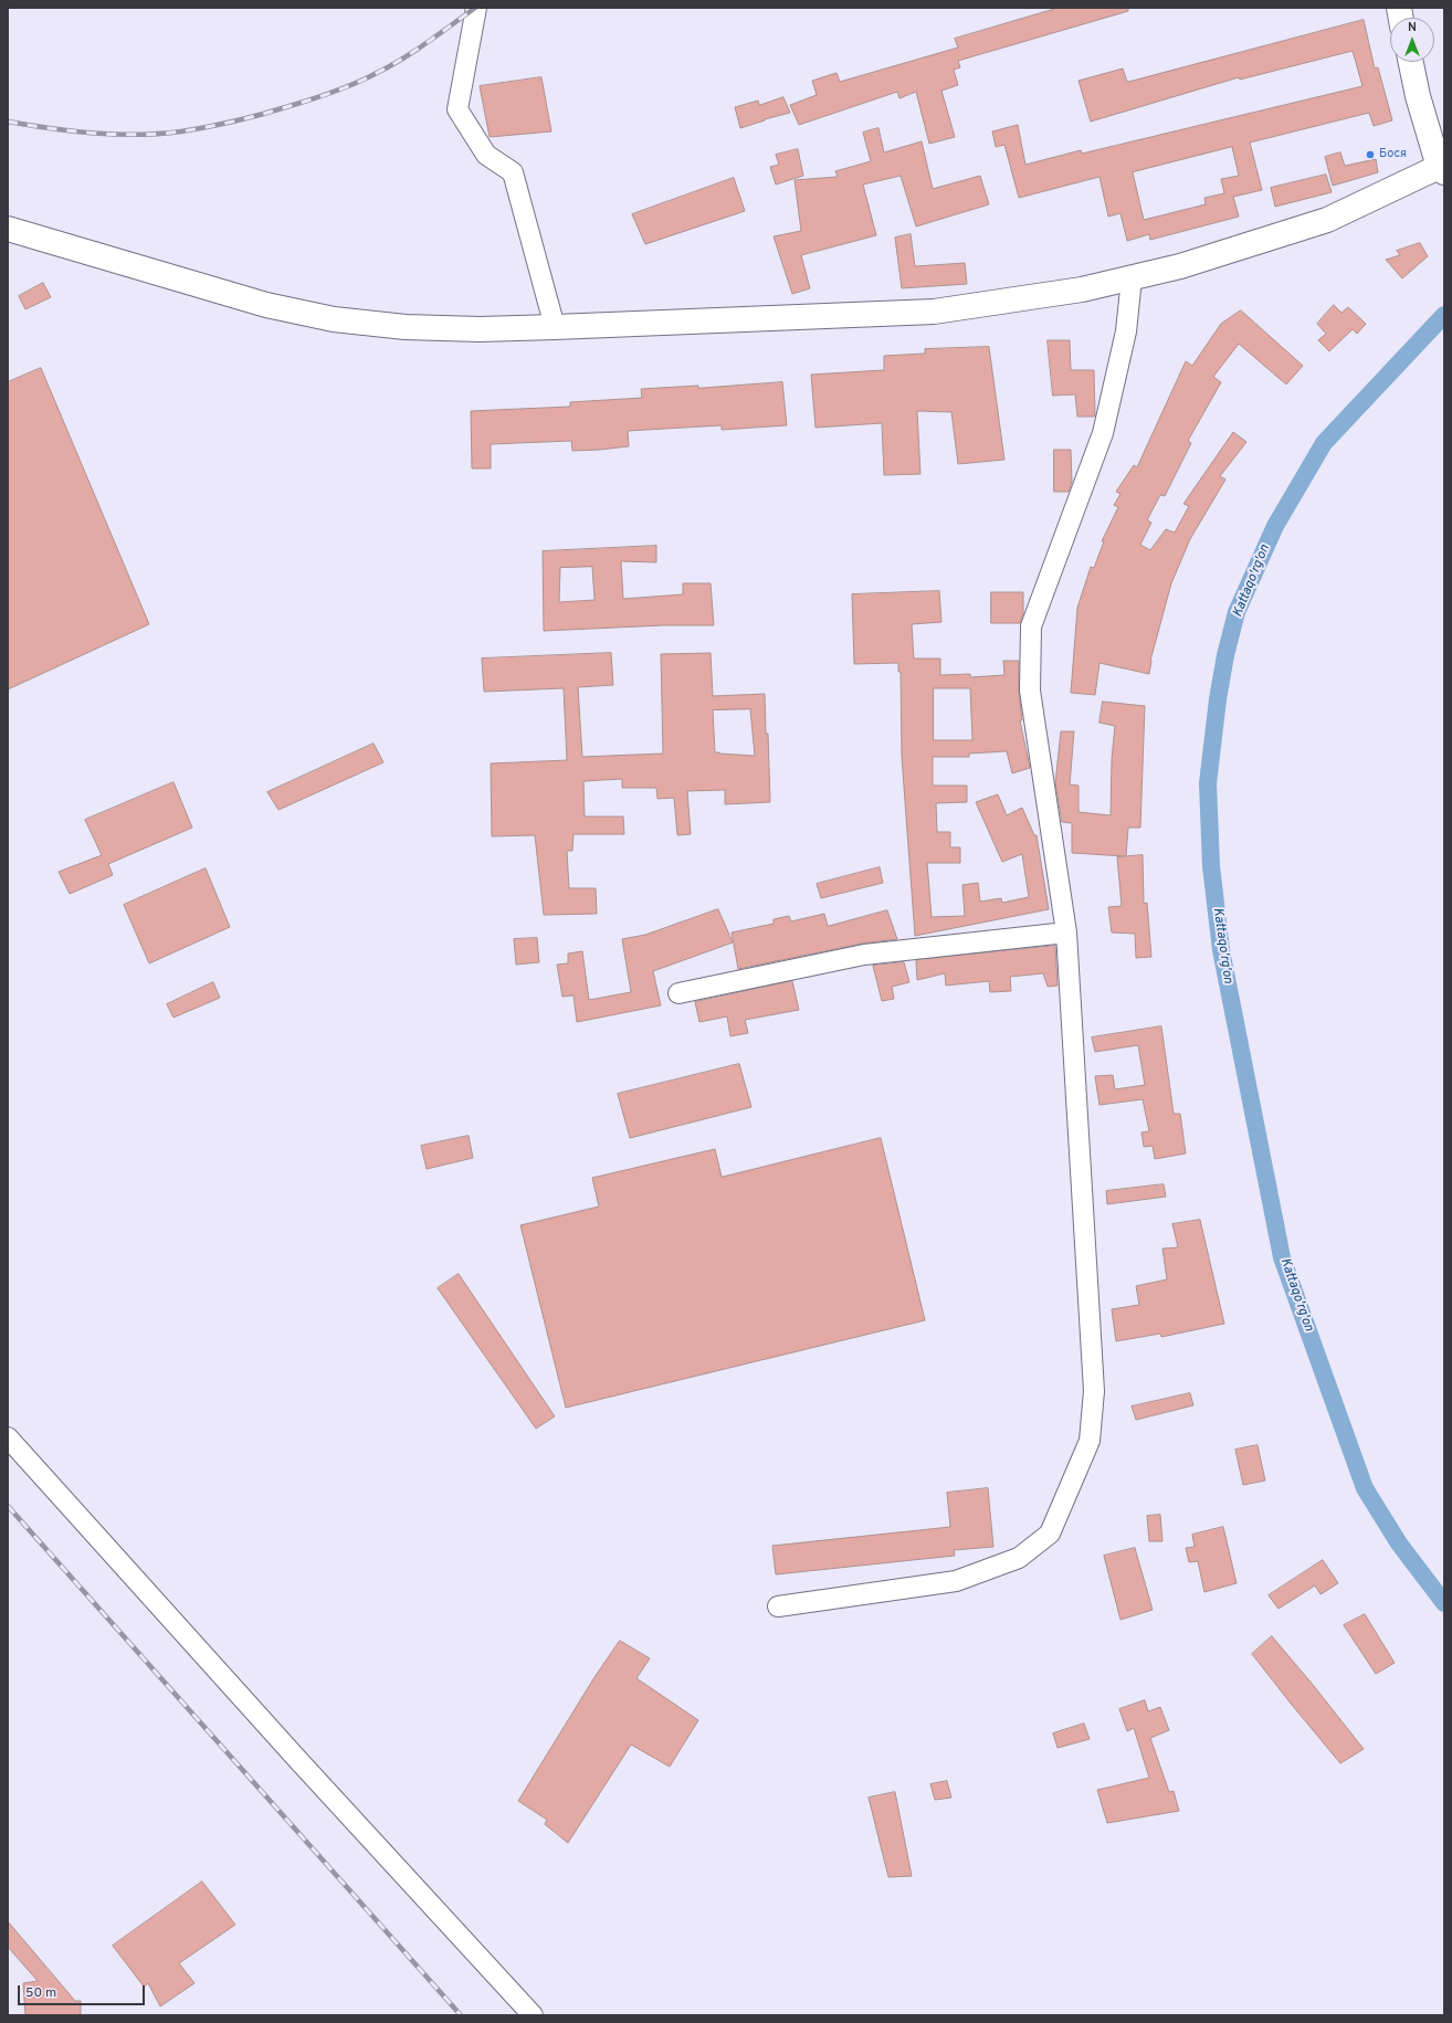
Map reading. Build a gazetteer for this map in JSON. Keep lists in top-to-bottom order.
{
  "water": ["Kattaqo'rg'on"],
  "places": ["Бося"],
  "scale_bar": "50 m",
  "north": "top"
}
